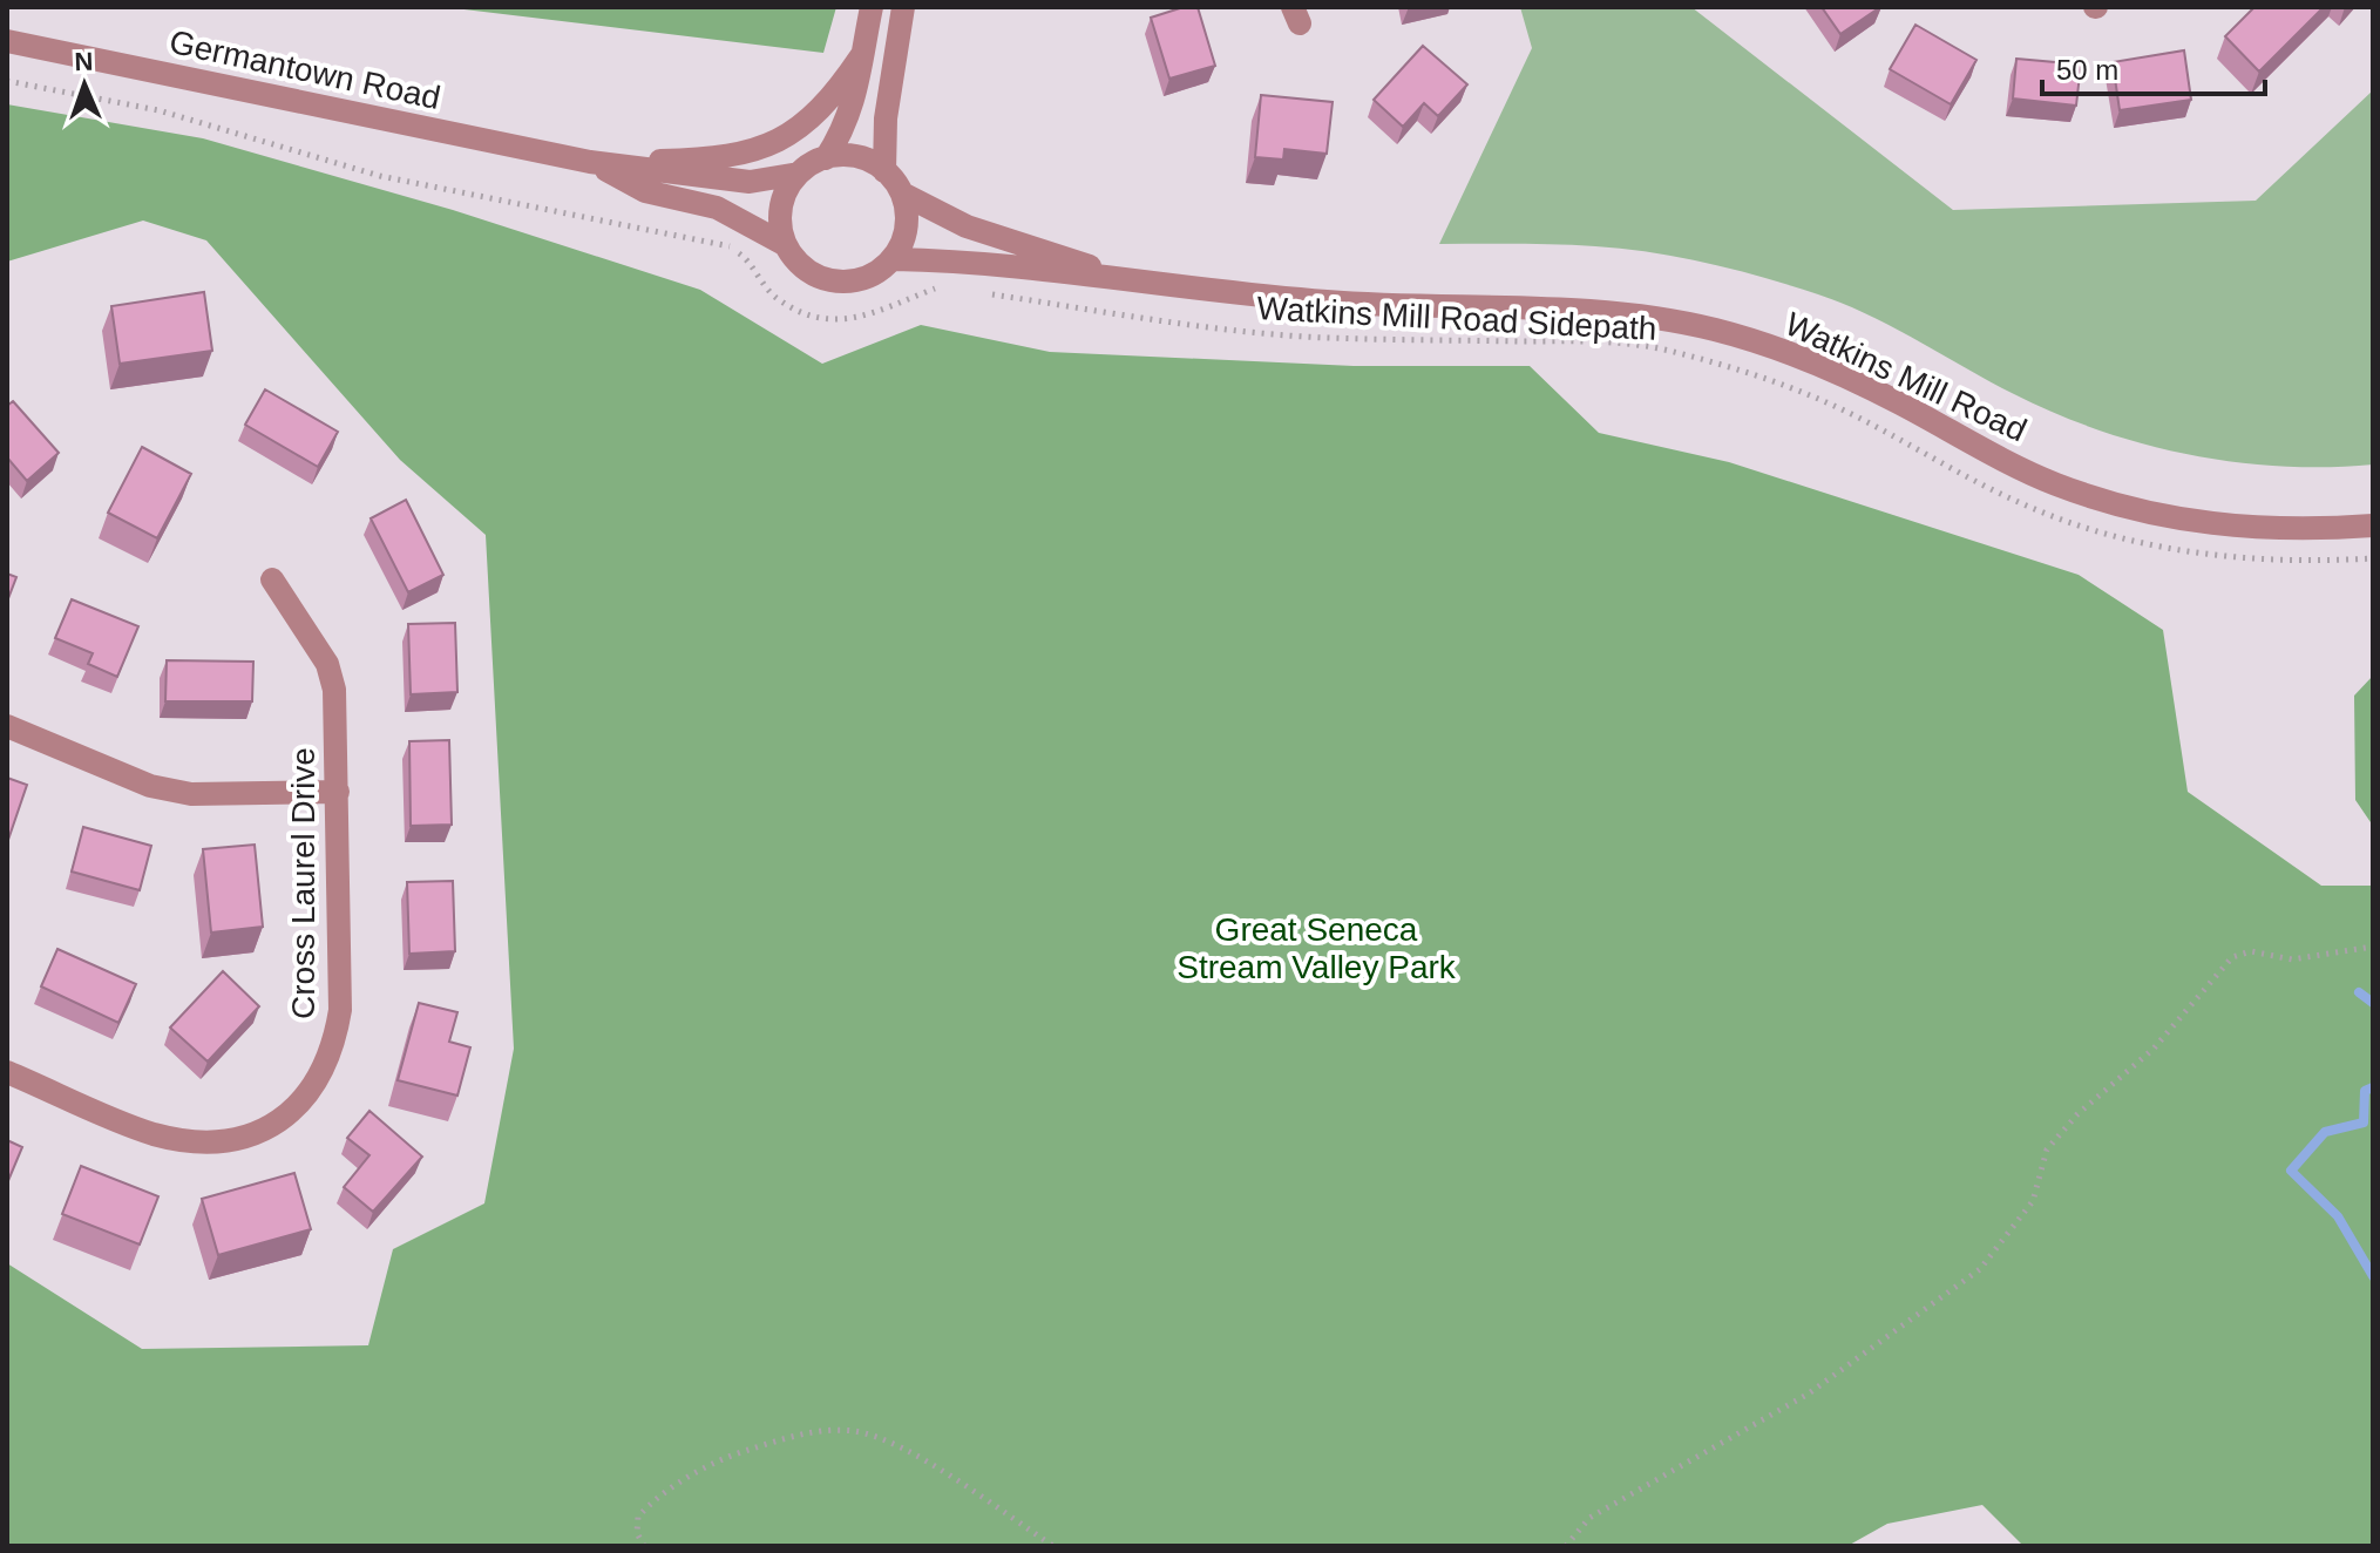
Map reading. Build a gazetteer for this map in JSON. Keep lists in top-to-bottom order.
{
  "streets": {
    "street": ["Germantown Road", "Watkins Mill Road", "Cross Laurel Drive"],
    "path": ["Watkins Mill Road Sidepath"]
  },
  "crossings": [
    ["Germantown Road", "Watkins Mill Road"]
  ],
  "parks": ["Great Seneca Stream Valley Park"],
  "scale_bar": "50 m",
  "north": "top"
}
